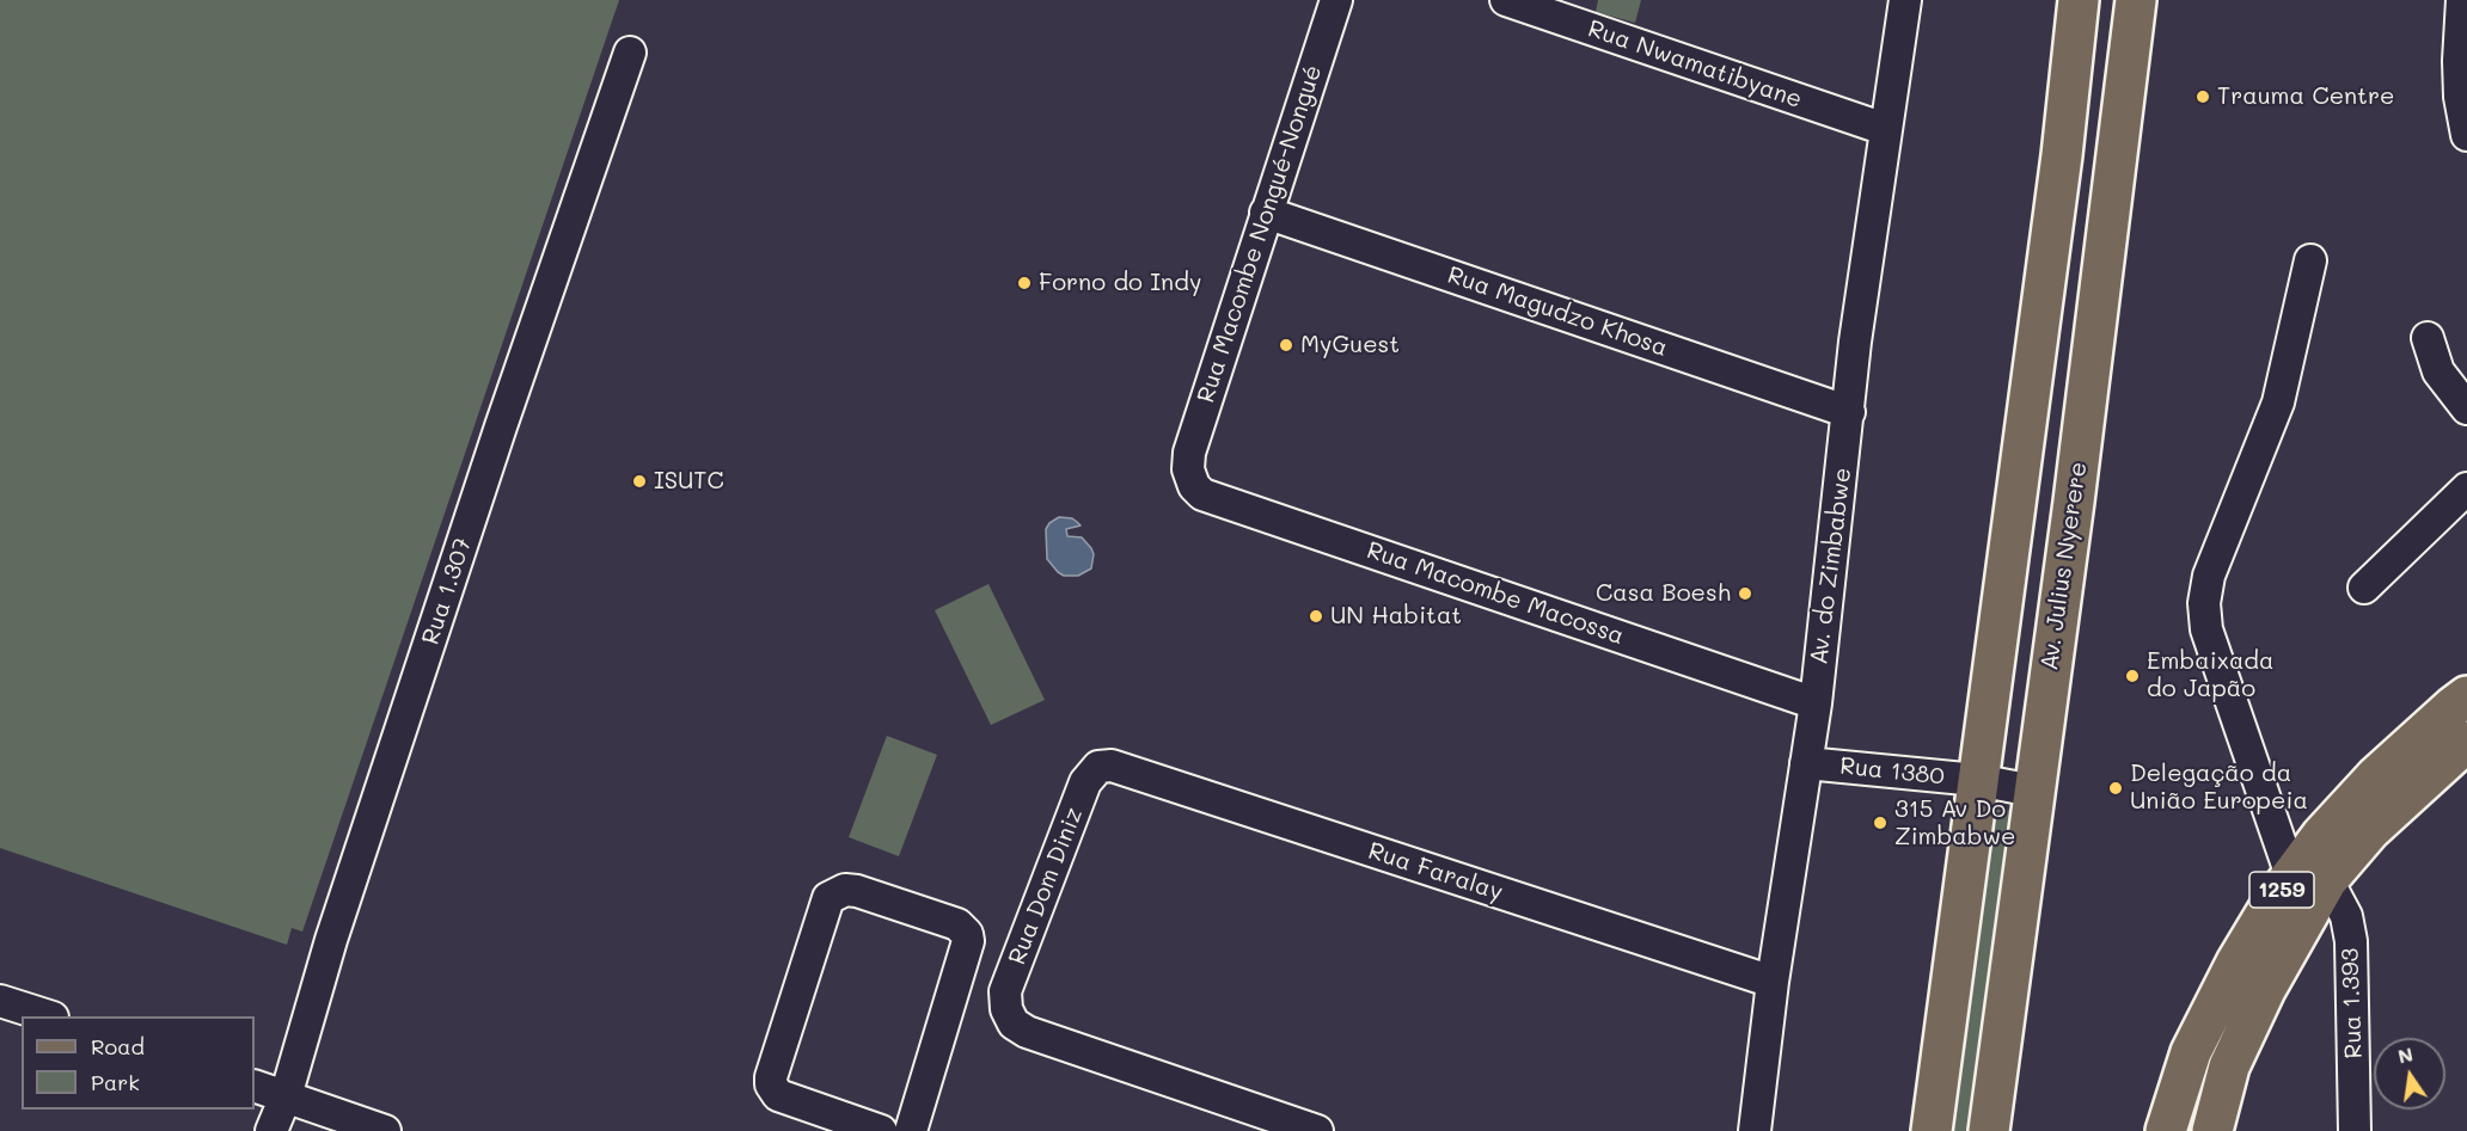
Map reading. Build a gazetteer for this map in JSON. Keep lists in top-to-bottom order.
{
  "streets": {
    "main road": ["Av. Julius Nyerere", "1259"],
    "street": [
      "Rua Nwamatibyane",
      "Rua Macombe Nongué-Nongué",
      "Rua Magudzo Khosa",
      "Av. do Zimbabwe",
      "Rua 1.307",
      "Rua Macombe Macossa",
      "Rua 1380",
      "Rua Faralay",
      "Rua Dom Diniz",
      "Rua 1.393"
    ]
  },
  "crossings": [
    ["Rua Nwamatibyane", "Av. do Zimbabwe"],
    ["Rua Macombe Nongué-Nongué", "Rua Magudzo Khosa"],
    ["Rua Macombe Nongué-Nongué", "Rua Macombe Macossa"],
    ["Rua Magudzo Khosa", "Av. do Zimbabwe"],
    ["Av. do Zimbabwe", "Rua Macombe Macossa"],
    ["Av. do Zimbabwe", "Rua 1380"],
    ["Av. do Zimbabwe", "Rua Faralay"],
    ["Av. Julius Nyerere", "Rua 1380"],
    ["Rua Faralay", "Rua Dom Diniz"],
    ["1259", "Rua 1.393"]
  ],
  "places": [
    "Trauma Centre",
    "Forno do Indy",
    "MyGuest",
    "ISUTC",
    "Casa Boesh",
    "UN Habitat",
    "Embaixada do Japão",
    "Delegação da União Europeia",
    "315 Av Do Zimbabwe"
  ],
  "legend": ["Road", "Park"],
  "north": "top"
}
